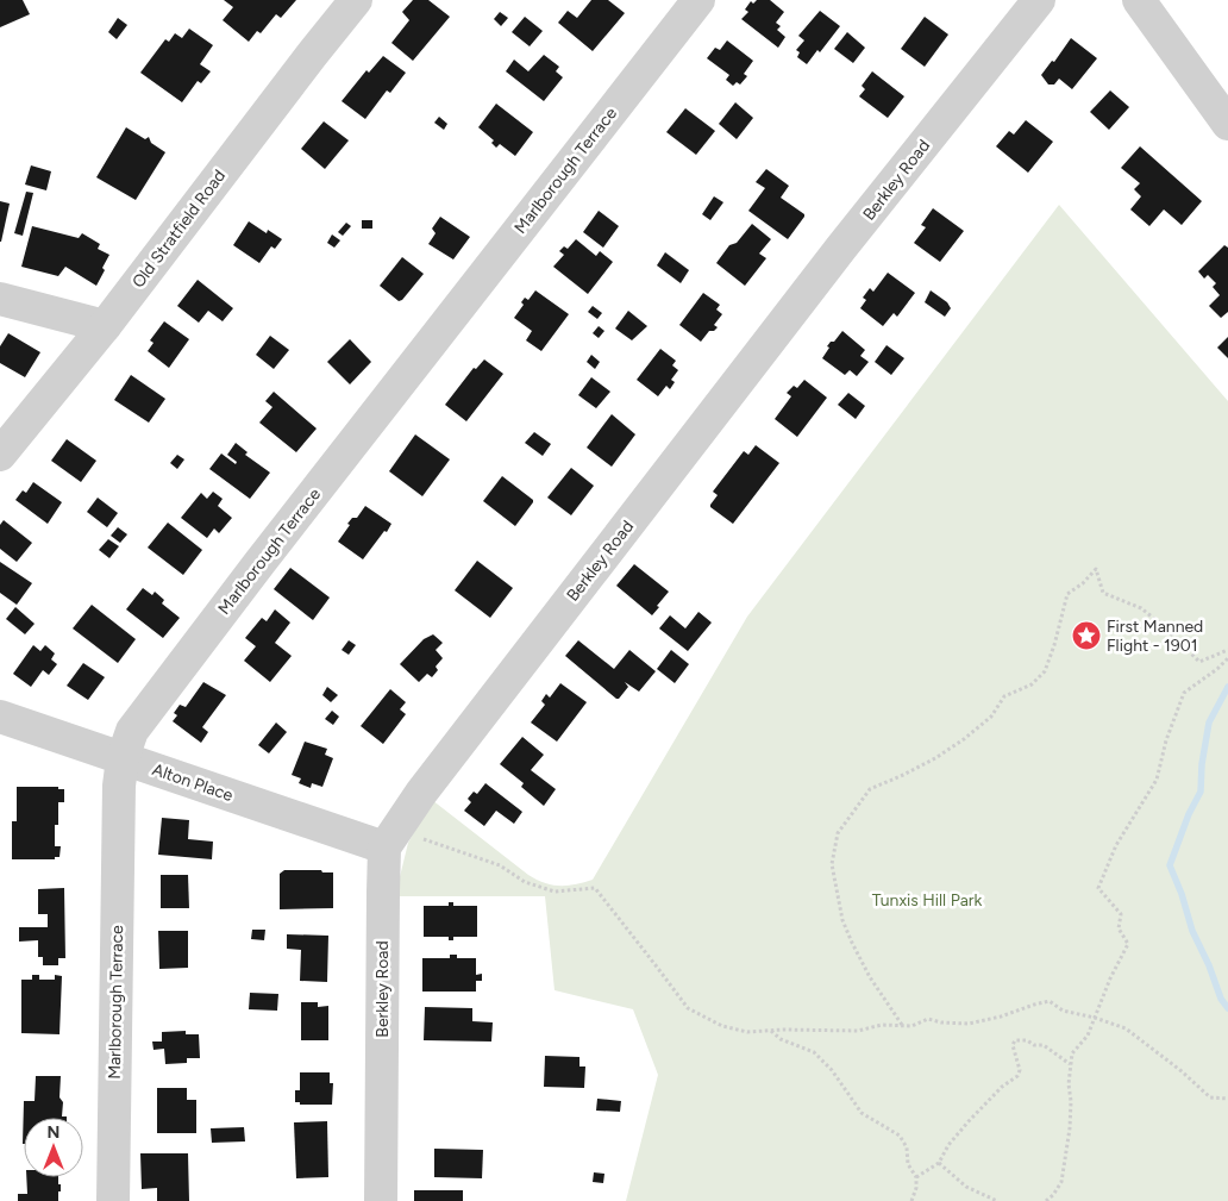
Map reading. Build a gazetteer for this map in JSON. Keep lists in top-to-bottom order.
{
  "streets": {
    "street": [
      "Marlborough Terrace",
      "Berkley Road",
      "Old Stratfield Road",
      "Alton Place"
    ]
  },
  "crossings": [
    ["Marlborough Terrace", "Alton Place"],
    ["Berkley Road", "Alton Place"]
  ],
  "parks": ["Tunxis Hill Park"],
  "places": {
    "place": ["First Manned Flight - 1901"]
  },
  "north": "top"
}
